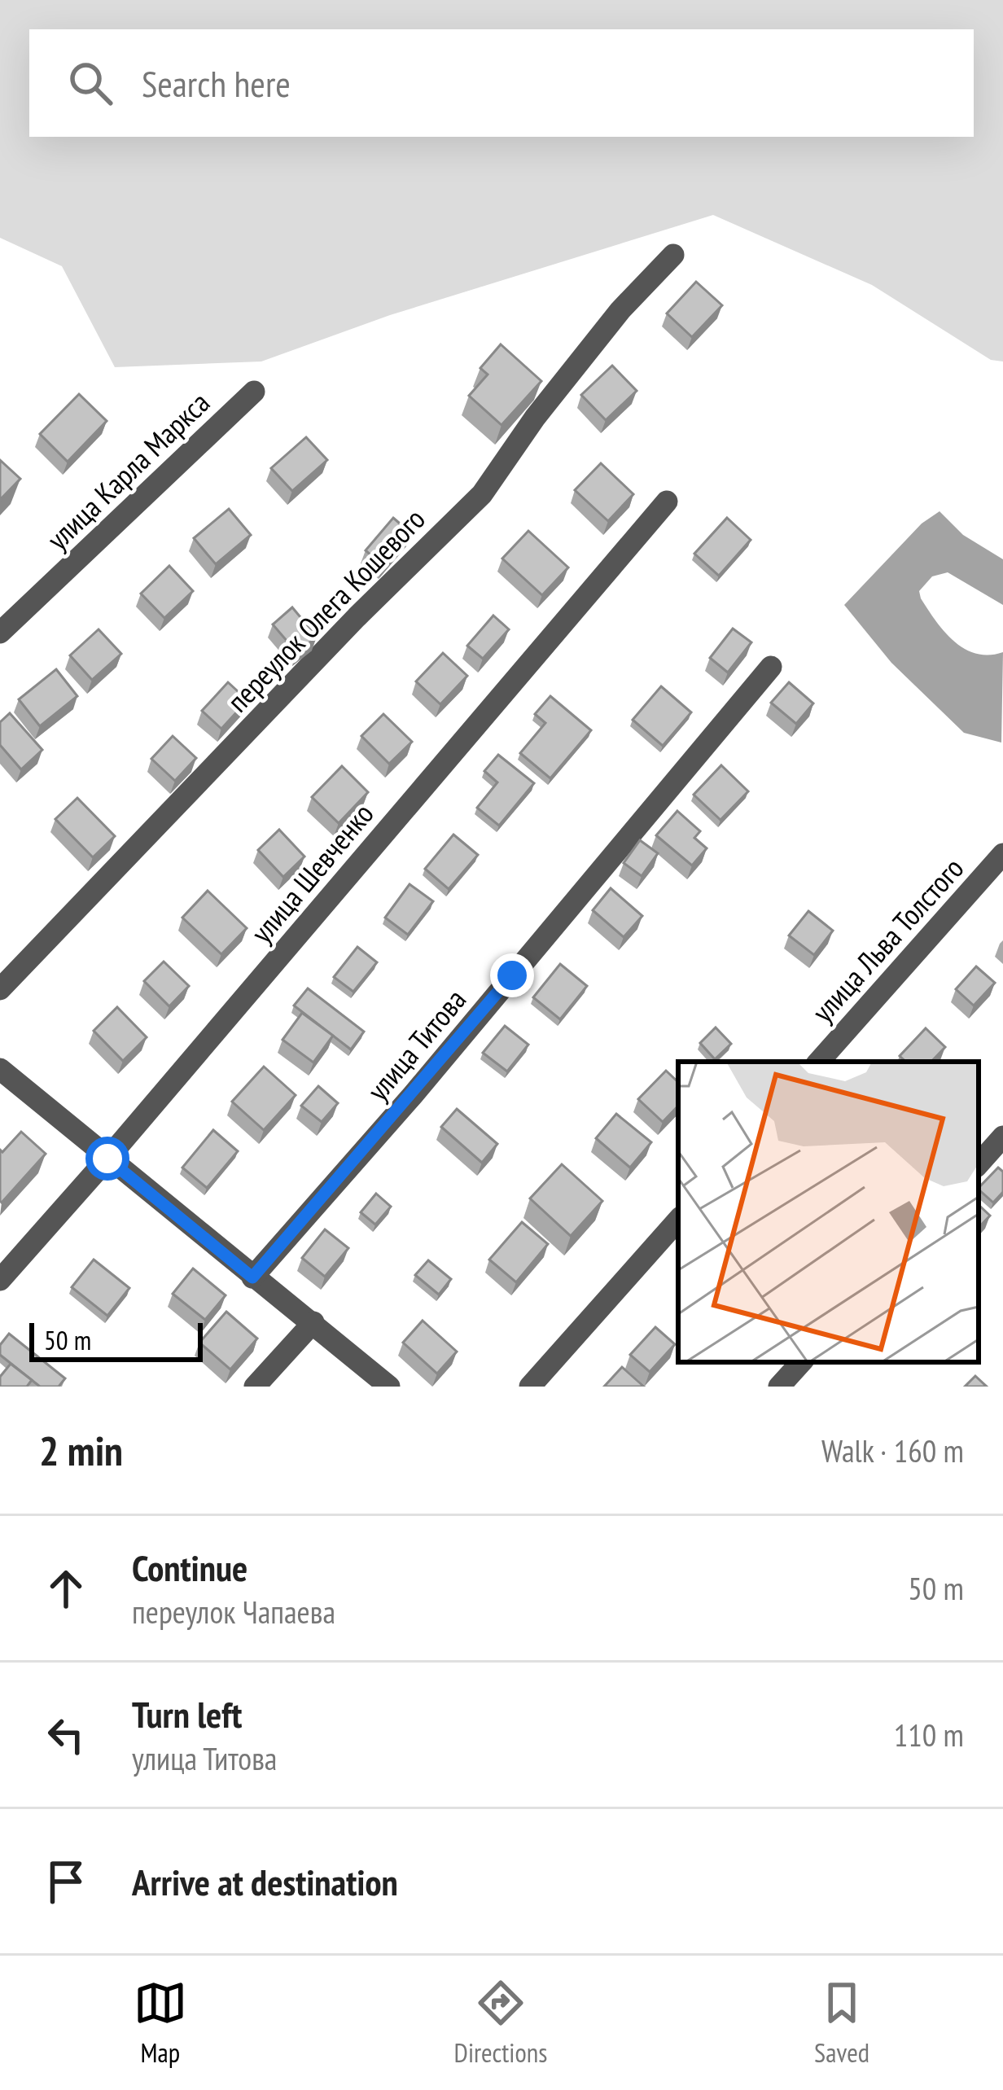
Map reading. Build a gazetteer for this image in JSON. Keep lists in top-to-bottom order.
{
  "streets": {
    "street": [
      "улица Карла Маркса",
      "переулок Олега Кошевого",
      "улица Шевченко",
      "улица Льва Толстого",
      "улица Титова"
    ]
  },
  "scale_bar": "50 m",
  "page": {
    "search": "Search here",
    "scale": "50 m",
    "heading": ["2 min", "Walk · 160 m"],
    "list": [
      ["Continue", "переулок Чапаева", "50 m"],
      ["Turn left", "улица Титова", "110 m"],
      "Arrive at destination"
    ],
    "nav": ["Map", "Directions", "Saved"]
  }
}
